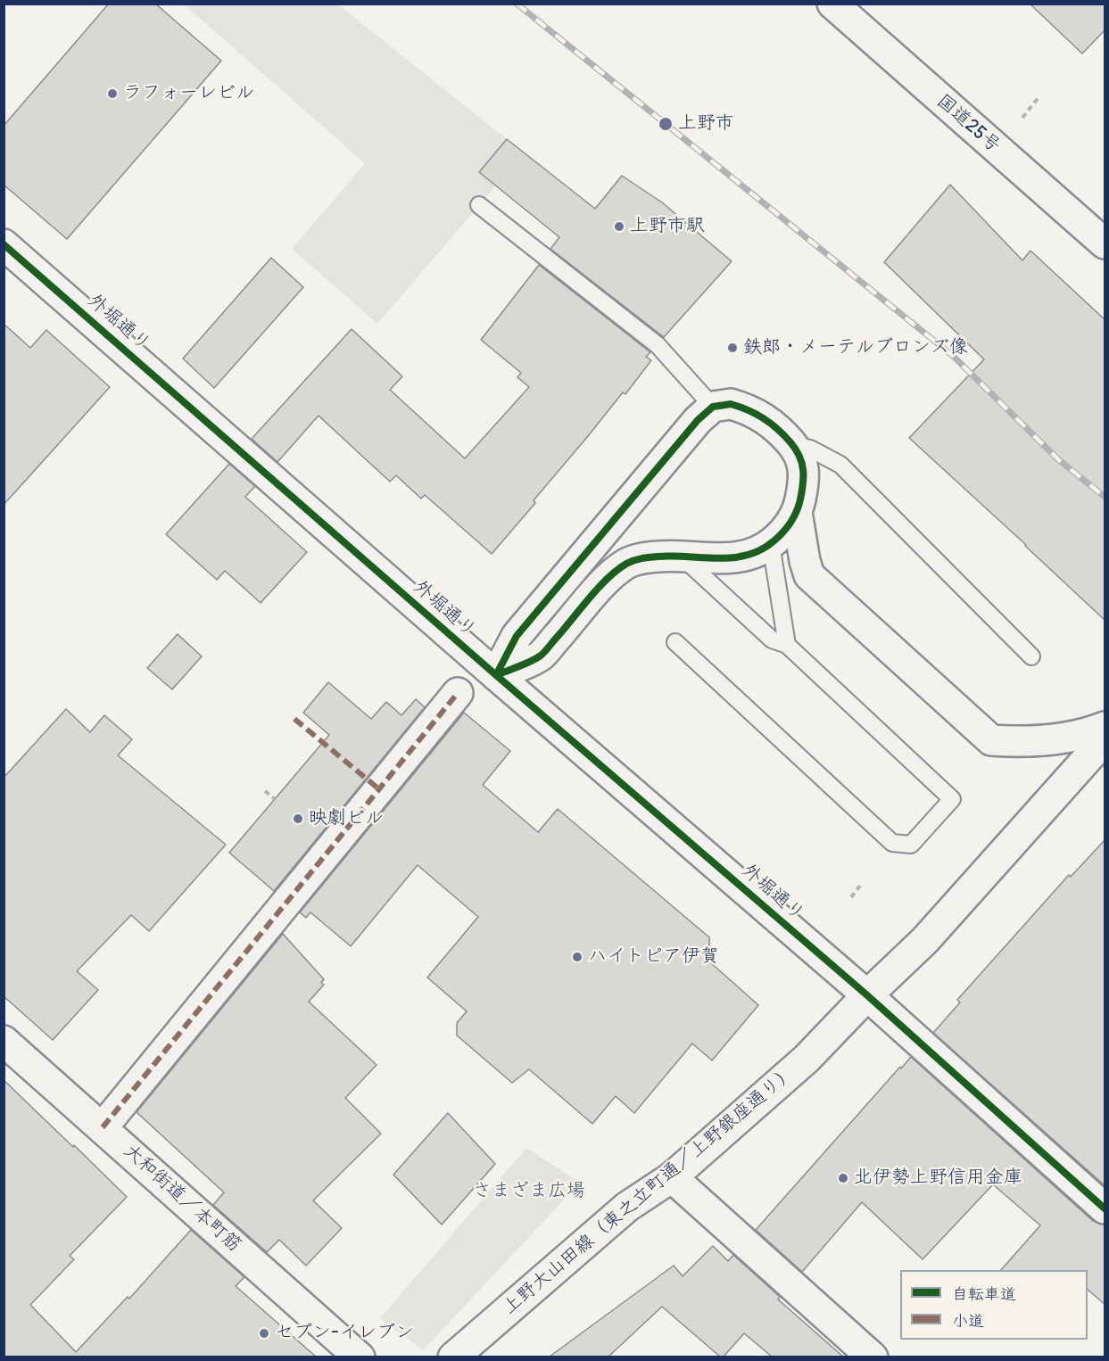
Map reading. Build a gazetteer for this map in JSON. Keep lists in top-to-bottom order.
{
  "streets": {
    "main road": [
      "国道25号",
      "外堀通り",
      "上野大山田線（東之立町通／上野銀座通り）",
      "大和街道／本町筋"
    ]
  },
  "crossings": [
    ["外堀通り", "上野大山田線（東之立町通／上野銀座通り）"]
  ],
  "parks": ["さまざま広場"],
  "places": [
    "ラフォーレビル",
    "上野市",
    "上野市駅",
    "鉄郎・メーテルブロンズ像",
    "映劇ビル",
    "ハイトピア伊賀",
    "北伊勢上野信用金庫",
    "セブン-イレブン"
  ],
  "legend": ["自転車道", "小道"]
}
